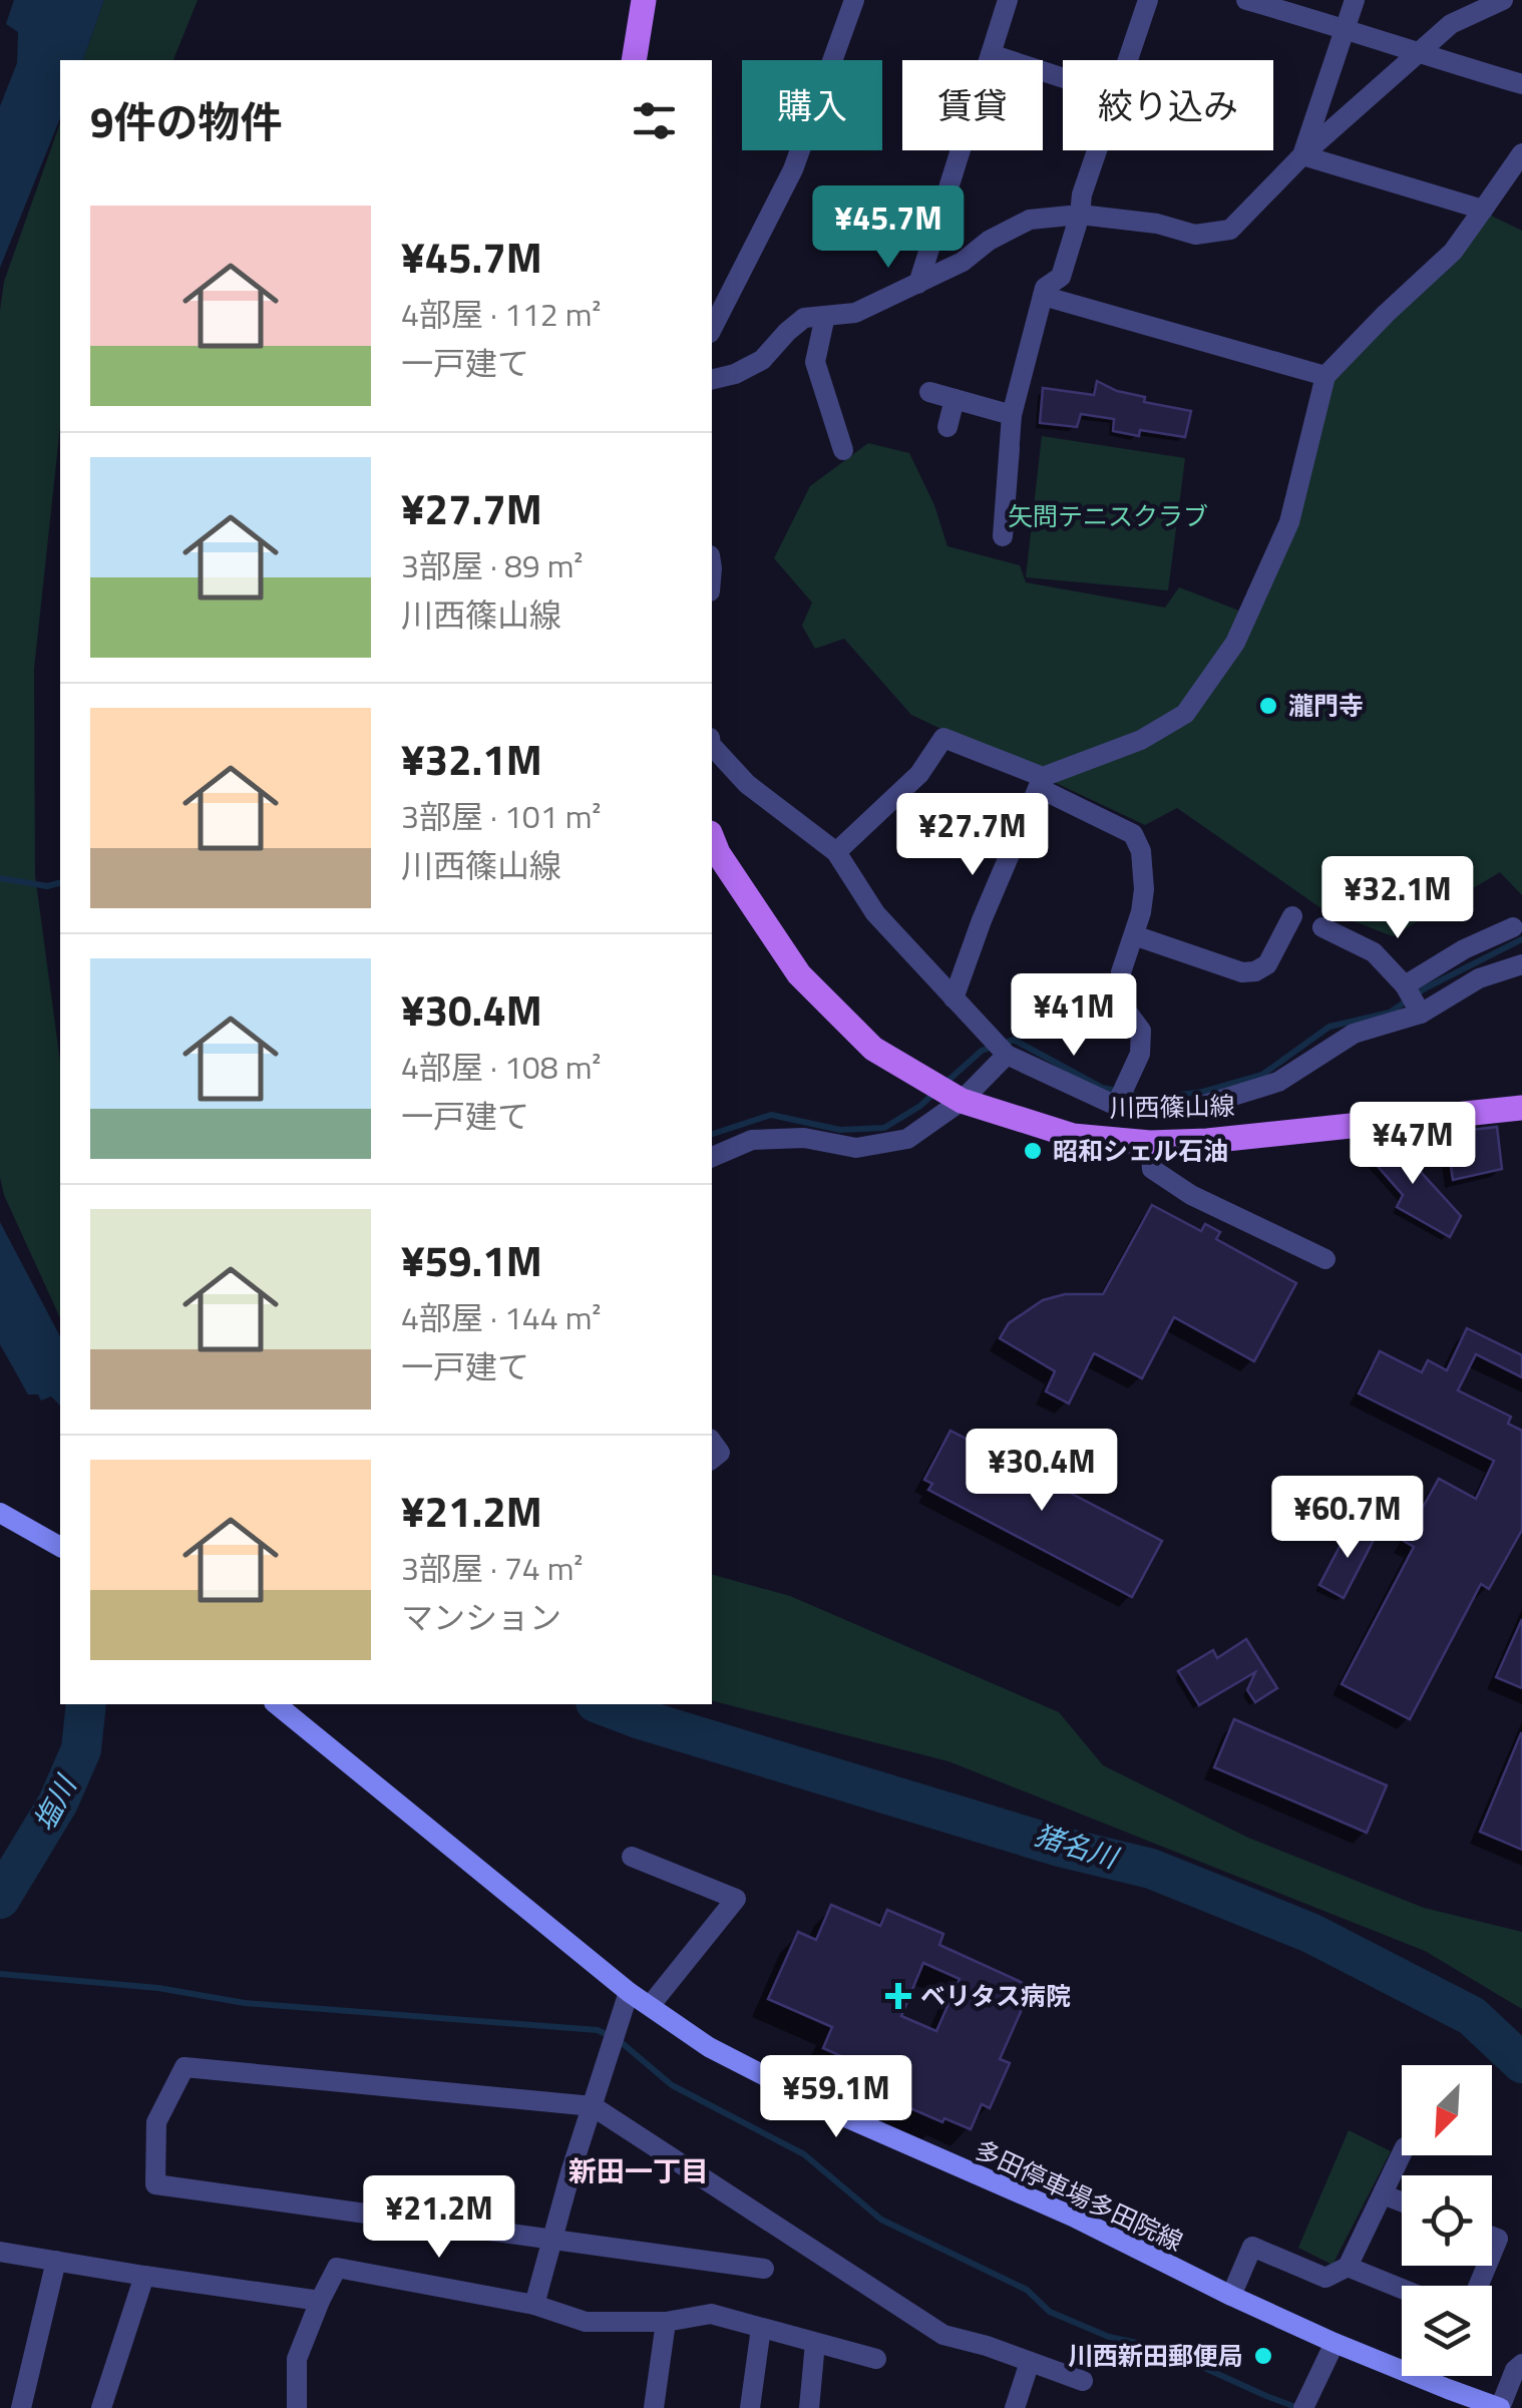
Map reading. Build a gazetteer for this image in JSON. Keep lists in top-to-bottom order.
{
  "streets": {
    "main road": ["川西篠山線", "多田停車場多田院線"]
  },
  "districts": ["新田一丁目"],
  "water": ["塩川", "猪名川"],
  "parks": ["矢問テニスクラブ"],
  "places": {
    "other": ["瀧門寺", "昭和シェル石油", "川西新田郵便局"],
    "health": ["ベリタス病院"]
  },
  "north": "bottom left",
  "page": {
    "chip": ["購入", "賃貸", "絞り込み"],
    "heading": "9件の物件",
    "list": [
      {
        "name": "¥45.7M",
        "note": "4部屋 · 112 m² · 一戸建て"
      },
      {
        "name": "¥27.7M",
        "note": "3部屋 · 89 m² · 川西篠山線"
      },
      {
        "name": "¥32.1M",
        "note": "3部屋 · 101 m² · 川西篠山線"
      },
      {
        "name": "¥30.4M",
        "note": "4部屋 · 108 m² · 一戸建て"
      },
      {
        "name": "¥59.1M",
        "note": "4部屋 · 144 m² · 一戸建て"
      },
      {
        "name": "¥21.2M",
        "note": "3部屋 · 74 m² · マンション"
      }
    ],
    "price": [
      "¥45.7M",
      "¥27.7M",
      "¥32.1M",
      "¥41M",
      "¥47M",
      "¥30.4M",
      "¥60.7M",
      "¥59.1M",
      "¥21.2M"
    ]
  }
}
